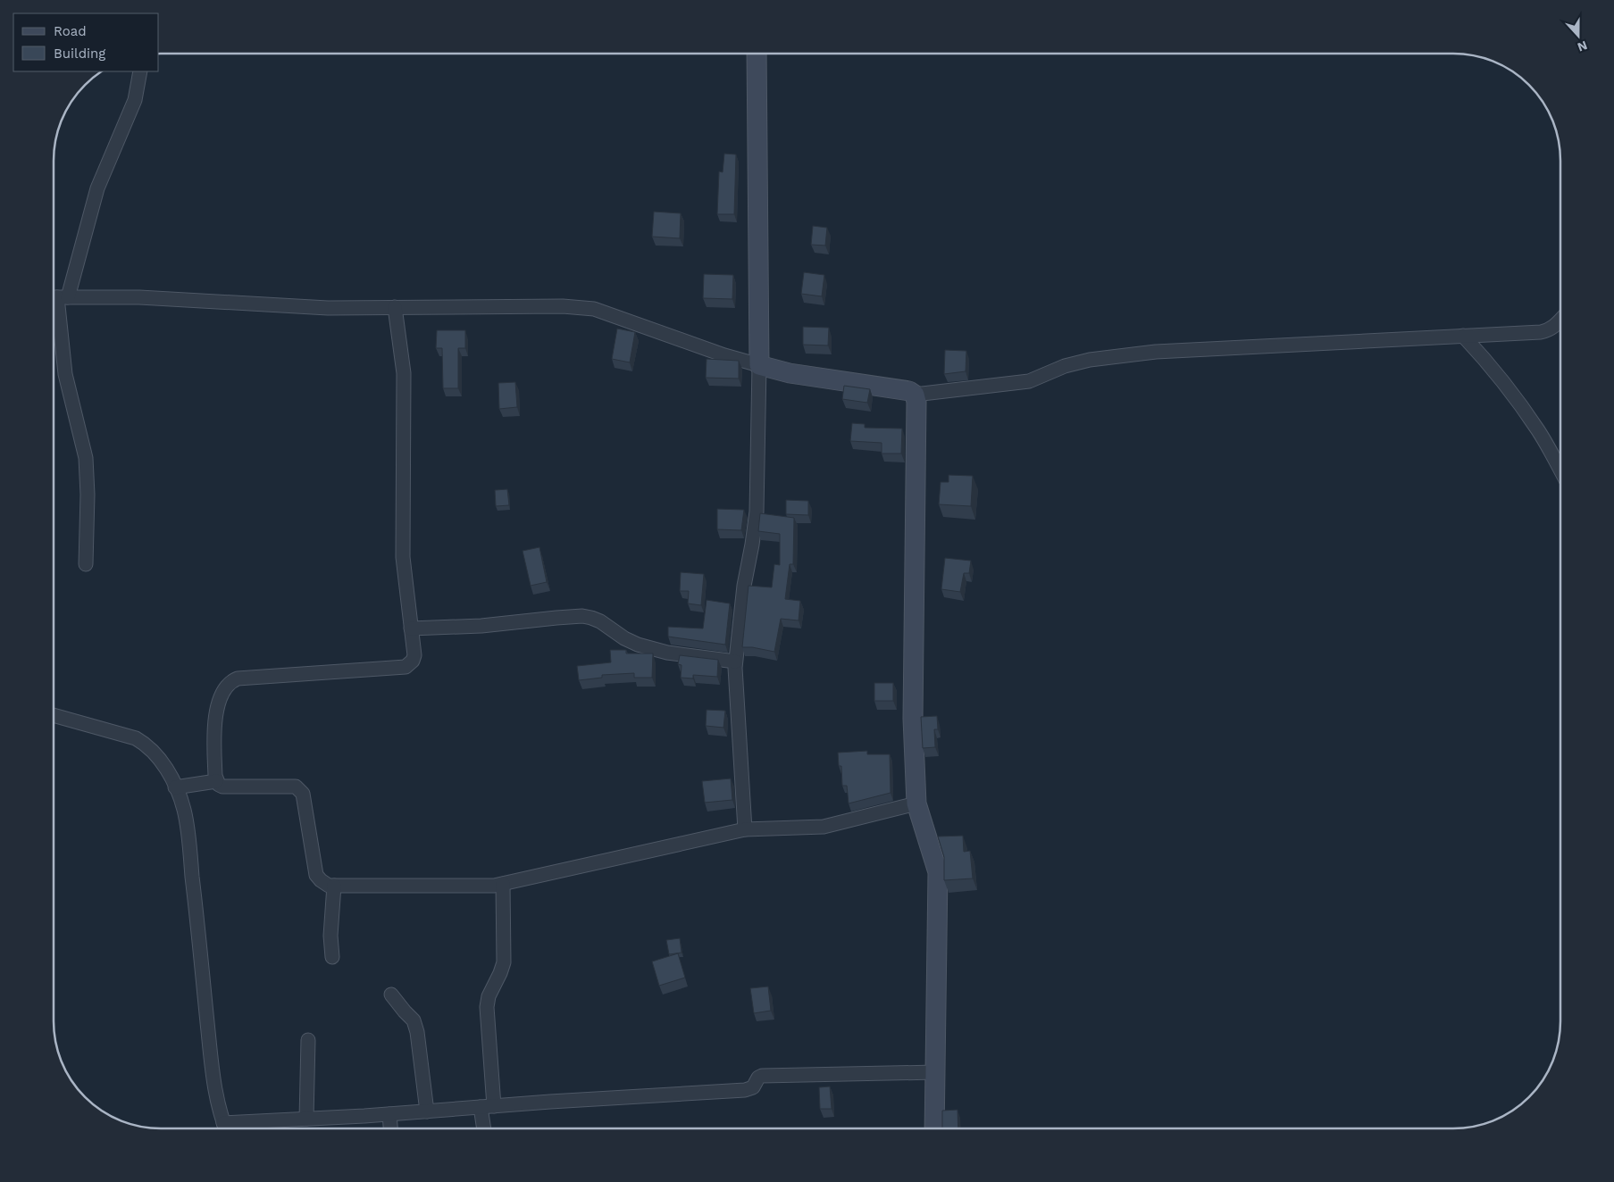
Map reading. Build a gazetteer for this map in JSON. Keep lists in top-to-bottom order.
{
  "legend": ["Road", "Building"],
  "north": "bottom"
}
